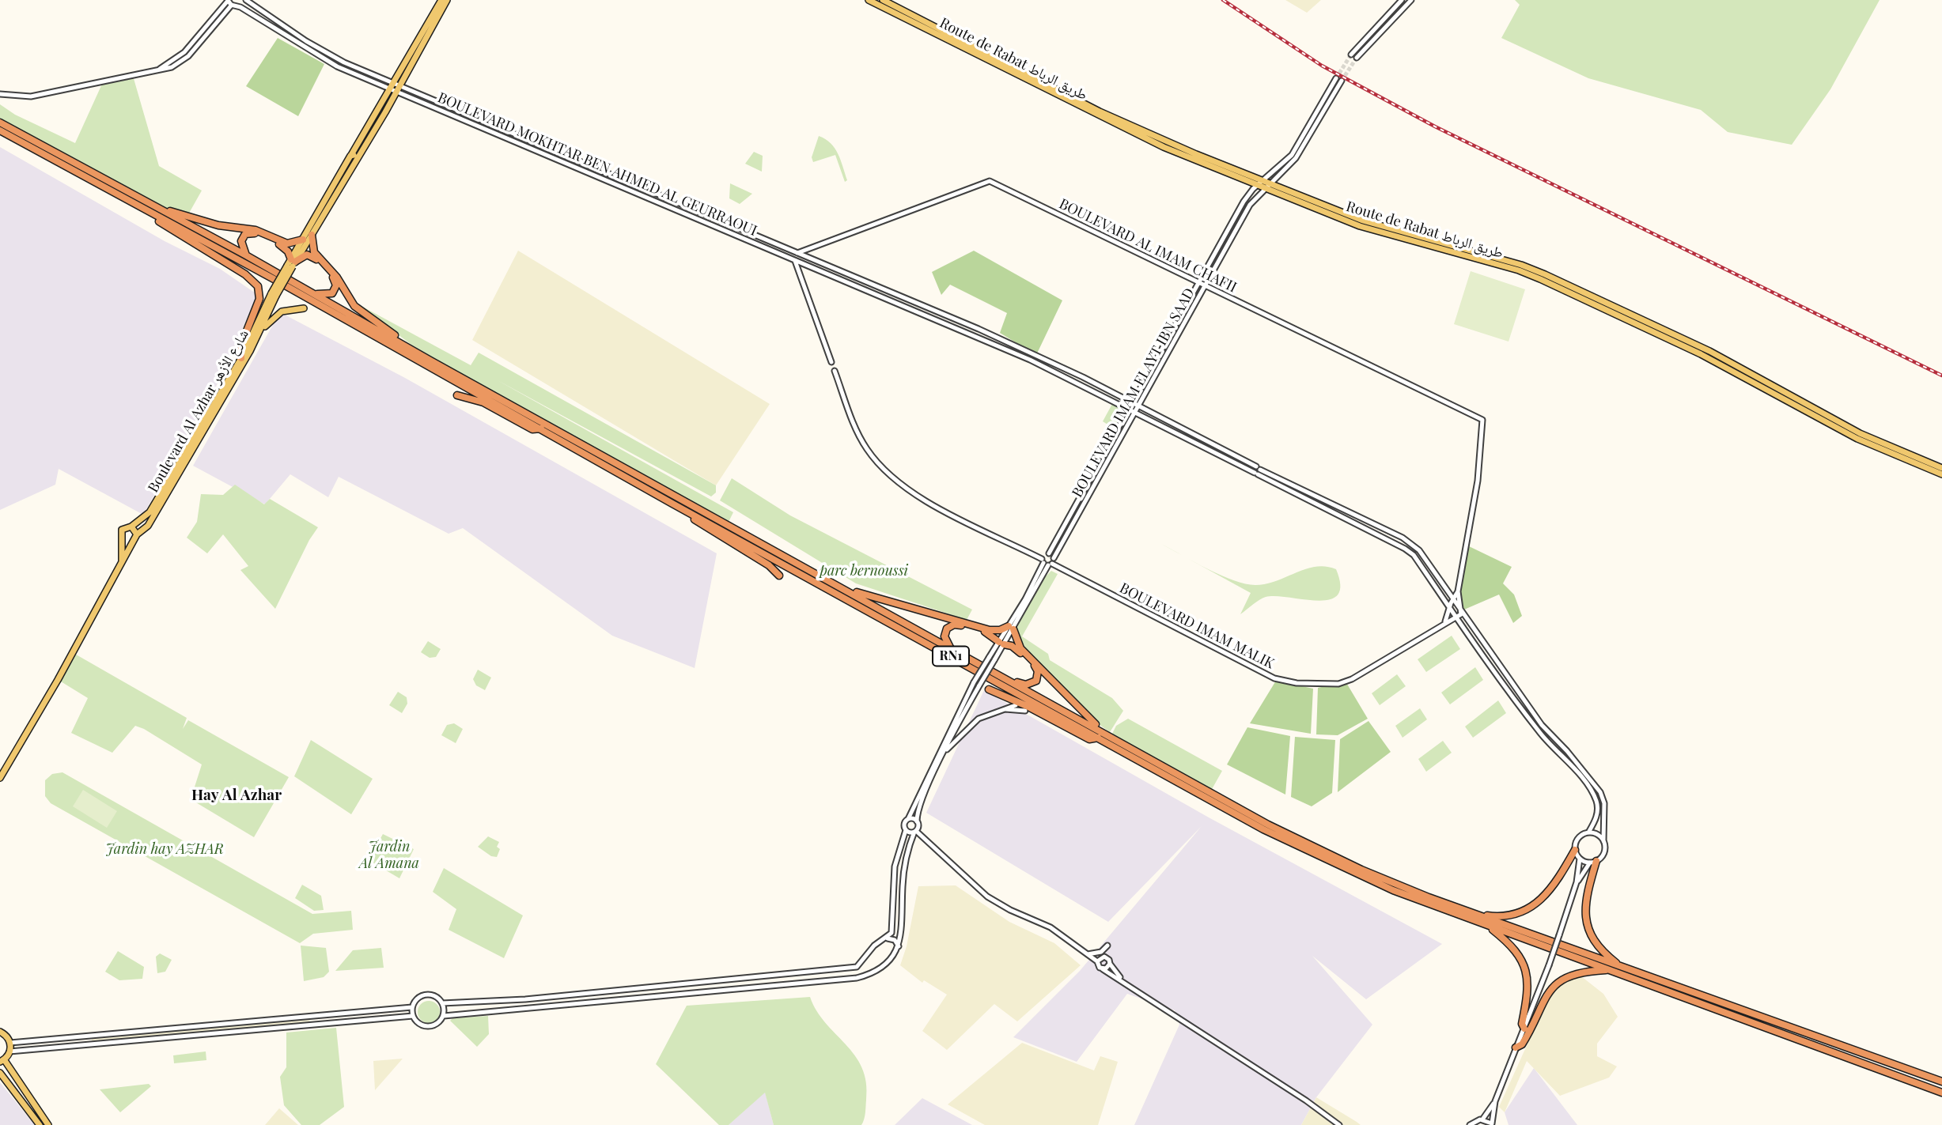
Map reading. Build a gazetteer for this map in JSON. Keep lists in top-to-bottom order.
{
  "streets": {
    "highway": ["RN1"],
    "main road": ["Route de Rabat طريق الرباط", "Boulevard Al Azhar شارع الأزهر"],
    "street": [
      "BOULEVARD MOKHTAR BEN AHMED AL GEURRAOUI",
      "BOULEVARD AL IMAM CHAFII",
      "BOULEVARD IMAM ELAYT IBN SAAD",
      "BOULEVARD IMAM MALIK"
    ]
  },
  "crossings": [
    ["Route de Rabat طريق الرباط", "BOULEVARD IMAM ELAYT IBN SAAD"],
    ["BOULEVARD MOKHTAR BEN AHMED AL GEURRAOUI", "BOULEVARD AL IMAM CHAFII"],
    ["BOULEVARD MOKHTAR BEN AHMED AL GEURRAOUI", "BOULEVARD IMAM ELAYT IBN SAAD"],
    ["BOULEVARD AL IMAM CHAFII", "BOULEVARD IMAM ELAYT IBN SAAD"],
    ["BOULEVARD IMAM ELAYT IBN SAAD", "BOULEVARD IMAM MALIK"]
  ],
  "districts": ["Hay Al Azhar"],
  "parks": ["parc bernoussi", "Jardin Al Amana", "Jardin hay AZHAR"]
}
